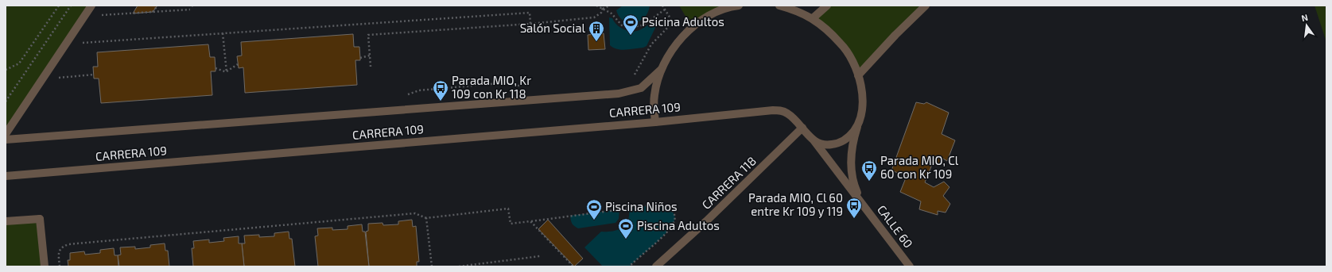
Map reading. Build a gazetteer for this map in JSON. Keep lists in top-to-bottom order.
{
  "streets": {
    "street": ["CARRERA 109", "CARRERA 118", "CALLE 60"]
  },
  "crossings": [
    ["CARRERA 109", "CARRERA 118"]
  ],
  "places": {
    "sports": ["Psicina Adultos", "Piscina Niños", "Piscina Adultos"],
    "building": ["Salón Social"],
    "bus stop": ["Parada MIO, Kr 109 con Kr 118", "Parada MIO, Cl 60 con Kr 109", "Parada MIO, Cl 60 entre Kr 109 y 119"]
  },
  "north": "top"
}
